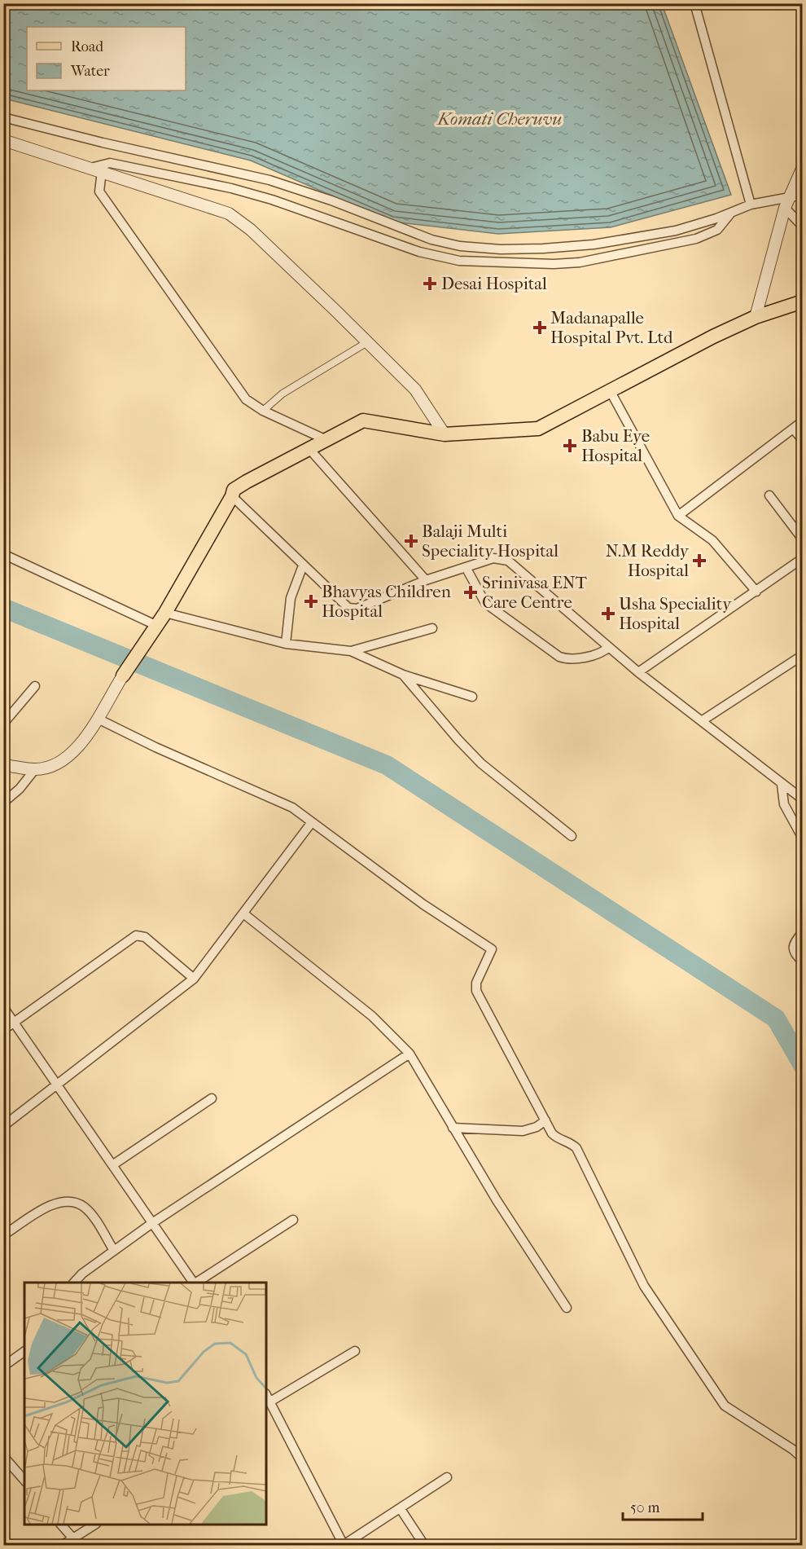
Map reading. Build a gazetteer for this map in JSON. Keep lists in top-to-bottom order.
{
  "water": ["Komati Cheruvu"],
  "places": {
    "health": [
      "Desai Hospital",
      "Madanapalle Hospital Pvt. Ltd",
      "Babu Eye Hospital",
      "Balaji Multi Speciality Hospital",
      "N.M Reddy Hospital",
      "Srinivasa ENT Care Centre",
      "Bhavyas Children Hospital",
      "Usha Speciality Hospital"
    ]
  },
  "legend": ["Road", "Water"],
  "scale_bar": "50 m"
}
